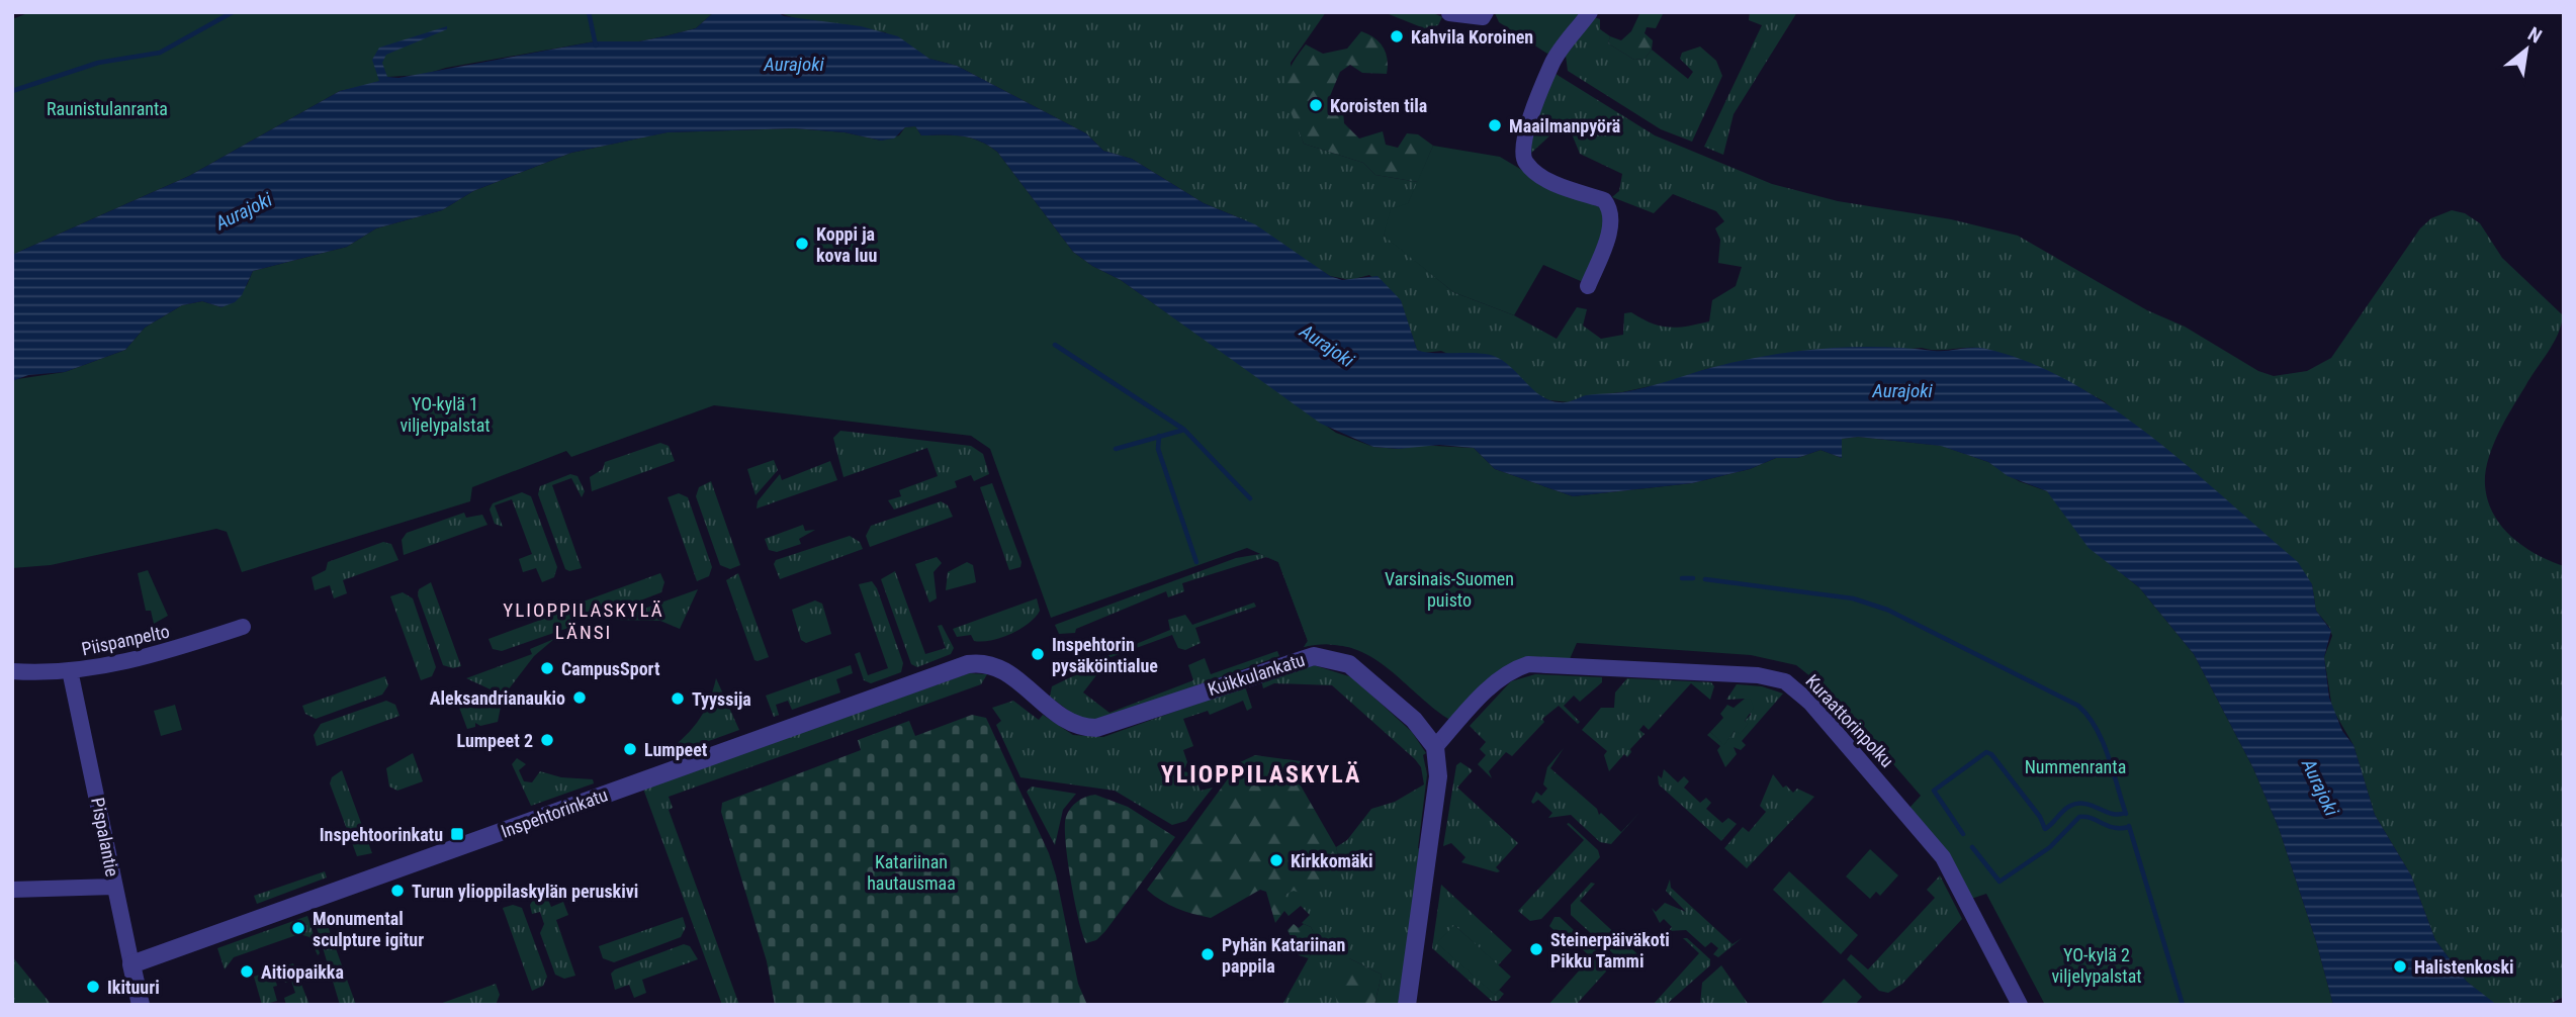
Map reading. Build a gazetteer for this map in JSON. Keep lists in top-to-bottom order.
{
  "streets": {
    "street": [
      "Piispanpelto",
      "Kuikkulankatu",
      "Kuraattorinpolku",
      "Inspehtorinkatu",
      "Pispalantie"
    ]
  },
  "crossings": [
    ["Piispanpelto", "Pispalantie"],
    ["Kuikkulankatu", "Kuraattorinpolku"],
    ["Kuikkulankatu", "Inspehtorinkatu"],
    ["Inspehtorinkatu", "Pispalantie"]
  ],
  "districts": ["YLIOPPILASKYLÄ LÄNSI", "YLIOPPILASKYLÄ"],
  "water": ["Aurajoki"],
  "parks": [
    "Raunistulanranta",
    "YO-kylä 1 viljelypalstat",
    "Varsinais-Suomen puisto",
    "Nummenranta",
    "Katariinan hautausmaa",
    "YO-kylä 2 viljelypalstat"
  ],
  "places": {
    "other": [
      "Kahvila Koroinen",
      "Koroisten tila",
      "Maailmanpyörä",
      "Koppi ja kova luu",
      "Inspehtorin pysäköintialue",
      "CampusSport",
      "Aleksandrianaukio",
      "Tyyssija",
      "Lumpeet 2",
      "Lumpeet",
      "Kirkkomäki",
      "Turun ylioppilaskylän peruskivi",
      "Monumental sculpture igitur",
      "Steinerpäiväkoti Pikku Tammi",
      "Pyhän Katariinan pappila",
      "Halistenkoski",
      "Aitiopaikka",
      "Ikituuri"
    ],
    "transit": ["Inspehtoorinkatu"]
  },
  "north": "top right"
}
